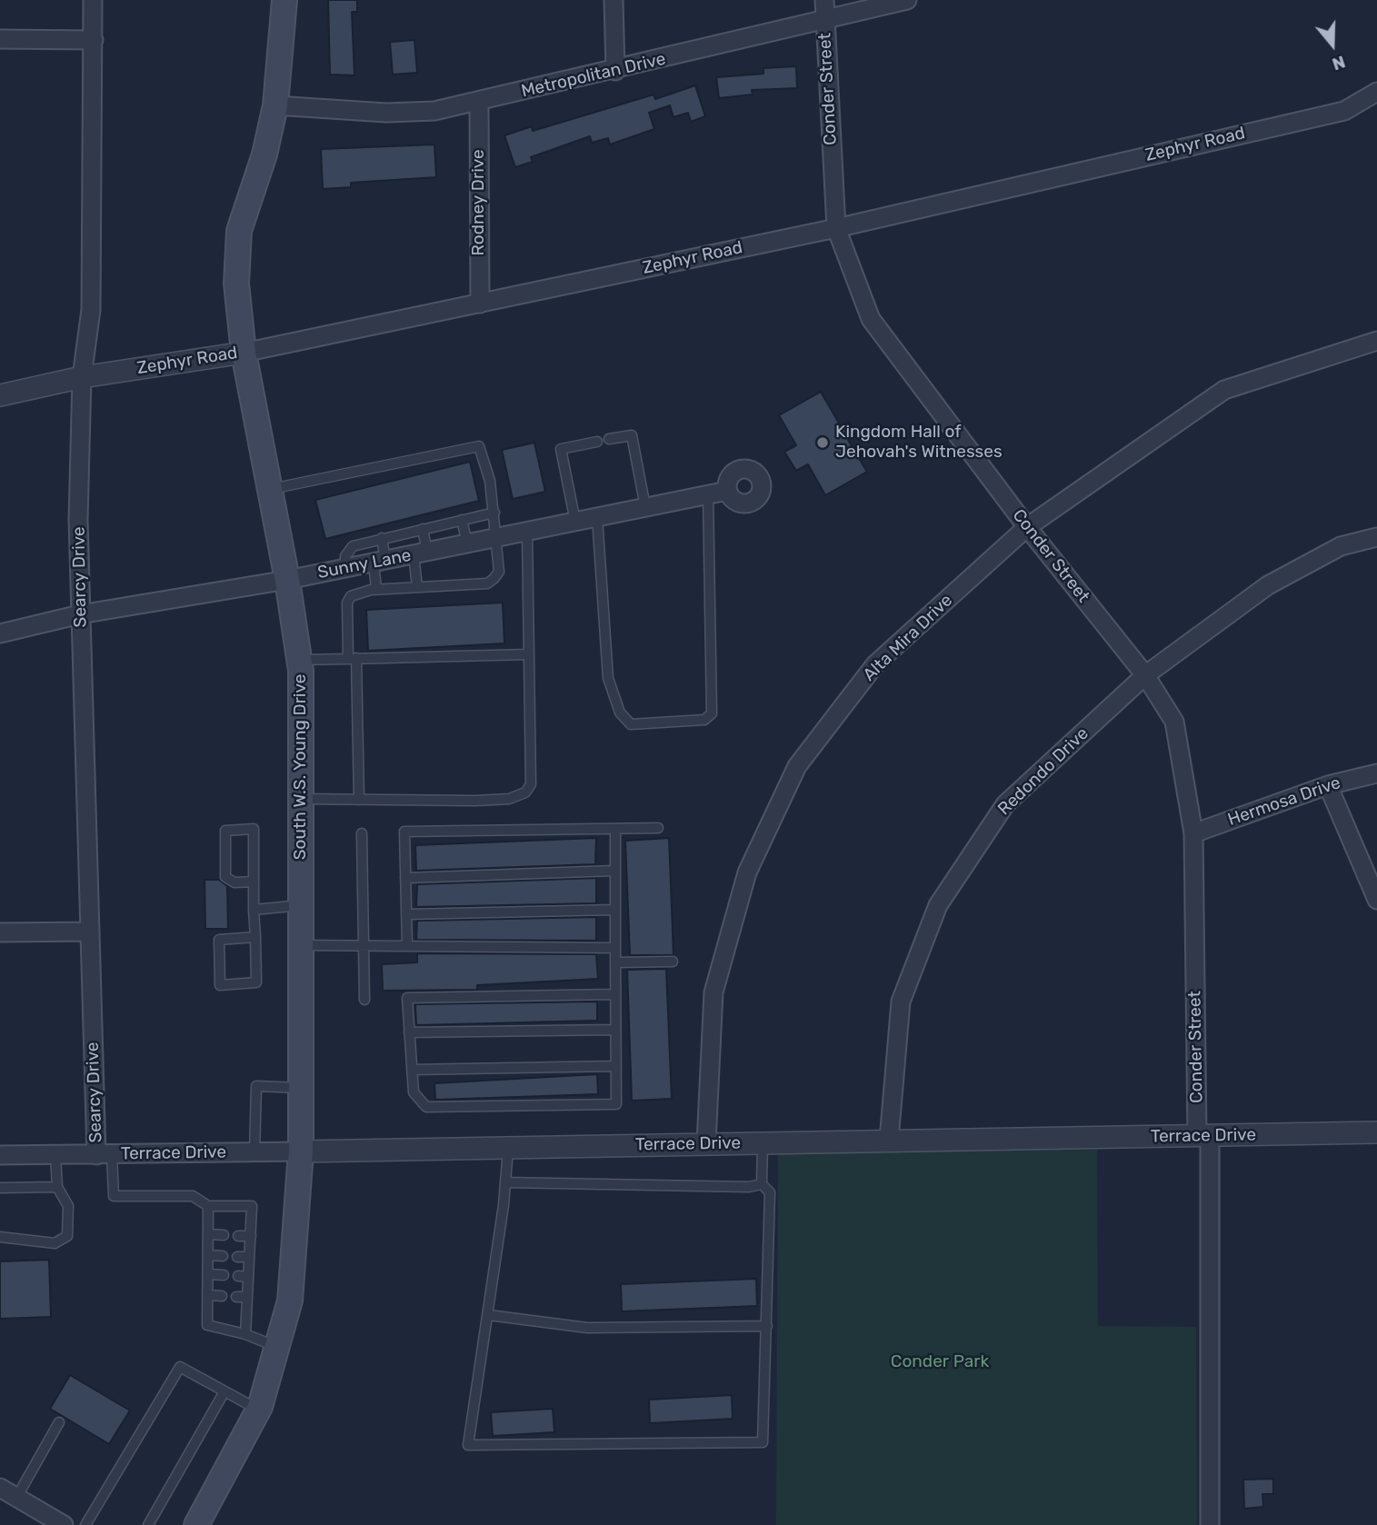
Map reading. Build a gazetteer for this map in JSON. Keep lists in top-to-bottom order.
{
  "streets": {
    "main road": ["South W.S. Young Drive"],
    "street": [
      "Metropolitan Drive",
      "Conder Street",
      "Zephyr Road",
      "Rodney Drive",
      "Sunny Lane",
      "Searcy Drive",
      "Alta Mira Drive",
      "Redondo Drive",
      "Hermosa Drive",
      "Terrace Drive"
    ]
  },
  "crossings": [
    ["Metropolitan Drive", "Conder Street"],
    ["Metropolitan Drive", "Rodney Drive"],
    ["Metropolitan Drive", "South W.S. Young Drive"],
    ["Conder Street", "Zephyr Road"],
    ["Conder Street", "Alta Mira Drive"],
    ["Conder Street", "Redondo Drive"],
    ["Conder Street", "Hermosa Drive"],
    ["Conder Street", "Terrace Drive"],
    ["Zephyr Road", "Rodney Drive"],
    ["Zephyr Road", "Searcy Drive"],
    ["Zephyr Road", "South W.S. Young Drive"],
    ["Sunny Lane", "Searcy Drive"],
    ["Sunny Lane", "South W.S. Young Drive"],
    ["Searcy Drive", "Terrace Drive"],
    ["Alta Mira Drive", "Terrace Drive"],
    ["South W.S. Young Drive", "Terrace Drive"],
    ["Redondo Drive", "Terrace Drive"]
  ],
  "parks": ["Conder Park"],
  "places": ["Kingdom Hall of Jehovah's Witnesses"],
  "north": "bottom"
}
